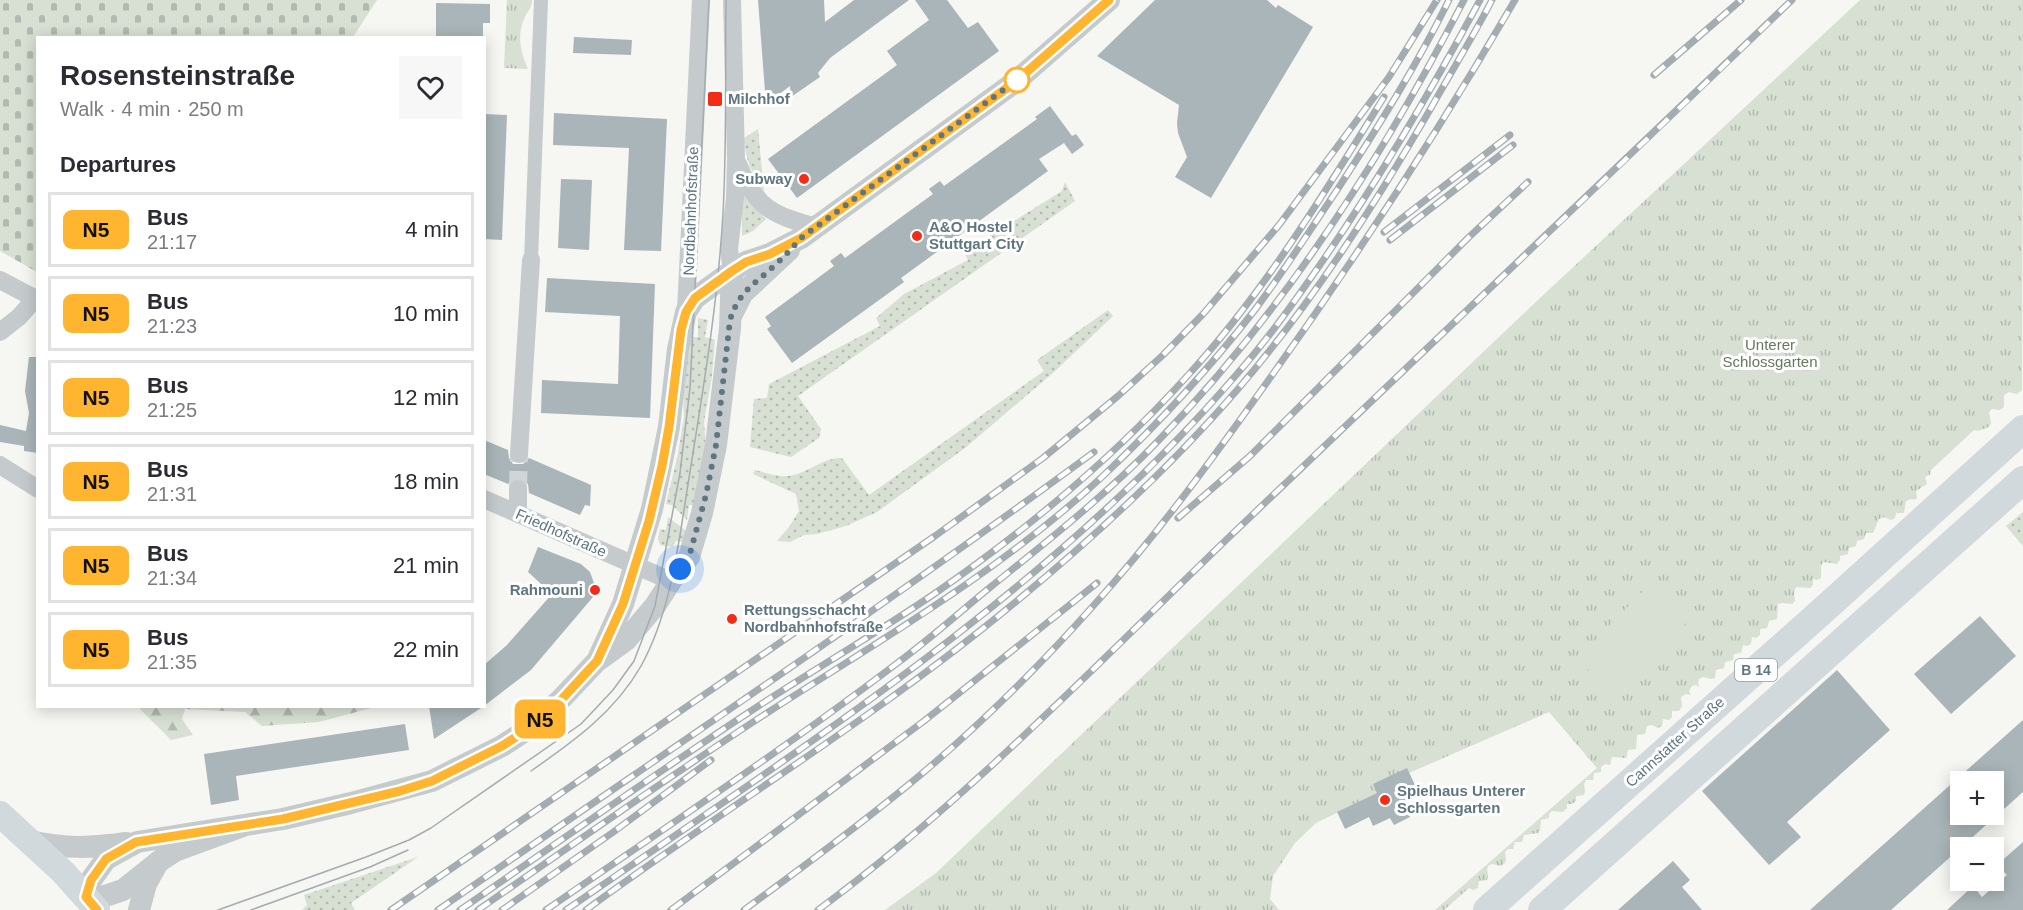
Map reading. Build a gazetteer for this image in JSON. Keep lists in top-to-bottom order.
{
  "streets": {
    "main road": ["B 14", "Cannstatter Straße"],
    "street": ["Nordbahnhofstraße", "Friedhofstraße"]
  },
  "crossings": [
    ["Nordbahnhofstraße", "Friedhofstraße"]
  ],
  "parks": ["Unterer Schlossgarten"],
  "places": {
    "transit": ["Milchhof"],
    "other": [
      "Subway",
      "A&O Hostel Stuttgart City",
      "Rahmouni",
      "Rettungsschacht Nordbahnhofstraße",
      "Spielhaus Unterer Schlossgarten"
    ]
  },
  "lines": ["bus line N5"],
  "page": {
    "on_map": "N5",
    "heading": [
      ["Rosensteinstraße", "Walk · 4 min · 250 m"],
      "Departures"
    ],
    "list": [
      {
        "mark": "N5",
        "name": "Bus",
        "note": "21:17",
        "value": "4 min"
      },
      {
        "mark": "N5",
        "name": "Bus",
        "note": "21:23",
        "value": "10 min"
      },
      {
        "mark": "N5",
        "name": "Bus",
        "note": "21:25",
        "value": "12 min"
      },
      {
        "mark": "N5",
        "name": "Bus",
        "note": "21:31",
        "value": "18 min"
      },
      {
        "mark": "N5",
        "name": "Bus",
        "note": "21:34",
        "value": "21 min"
      },
      {
        "mark": "N5",
        "name": "Bus",
        "note": "21:35",
        "value": "22 min"
      }
    ],
    "map_buttons": ["+", "−"]
  }
}
